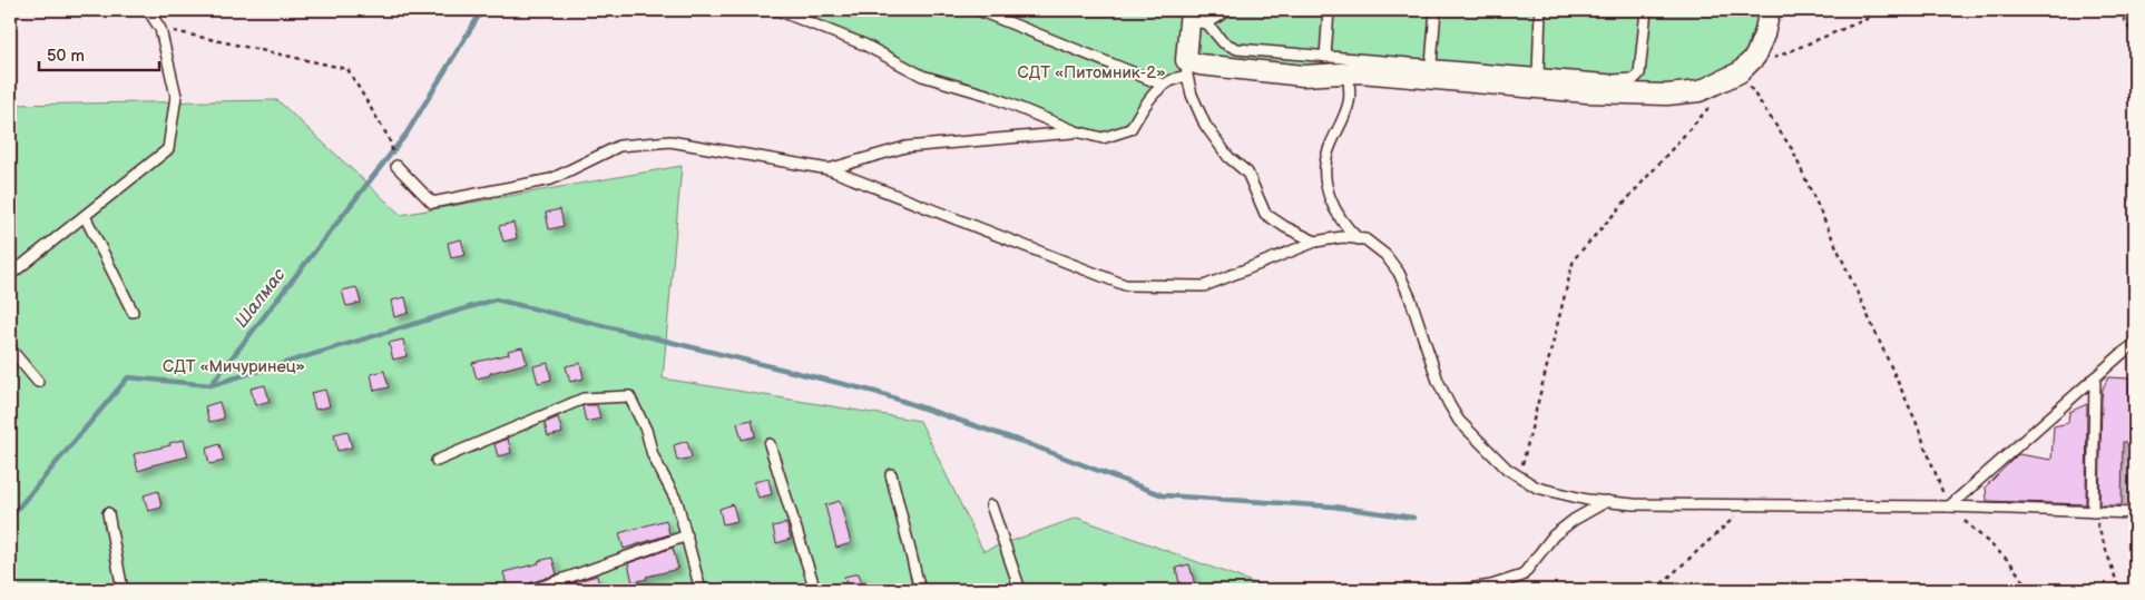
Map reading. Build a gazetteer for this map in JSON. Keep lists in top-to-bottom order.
{
  "water": ["Шалмас"],
  "parks": ["СДТ «Питомник-2»", "СДТ «Мичуринец»"],
  "scale_bar": "50 m"
}
